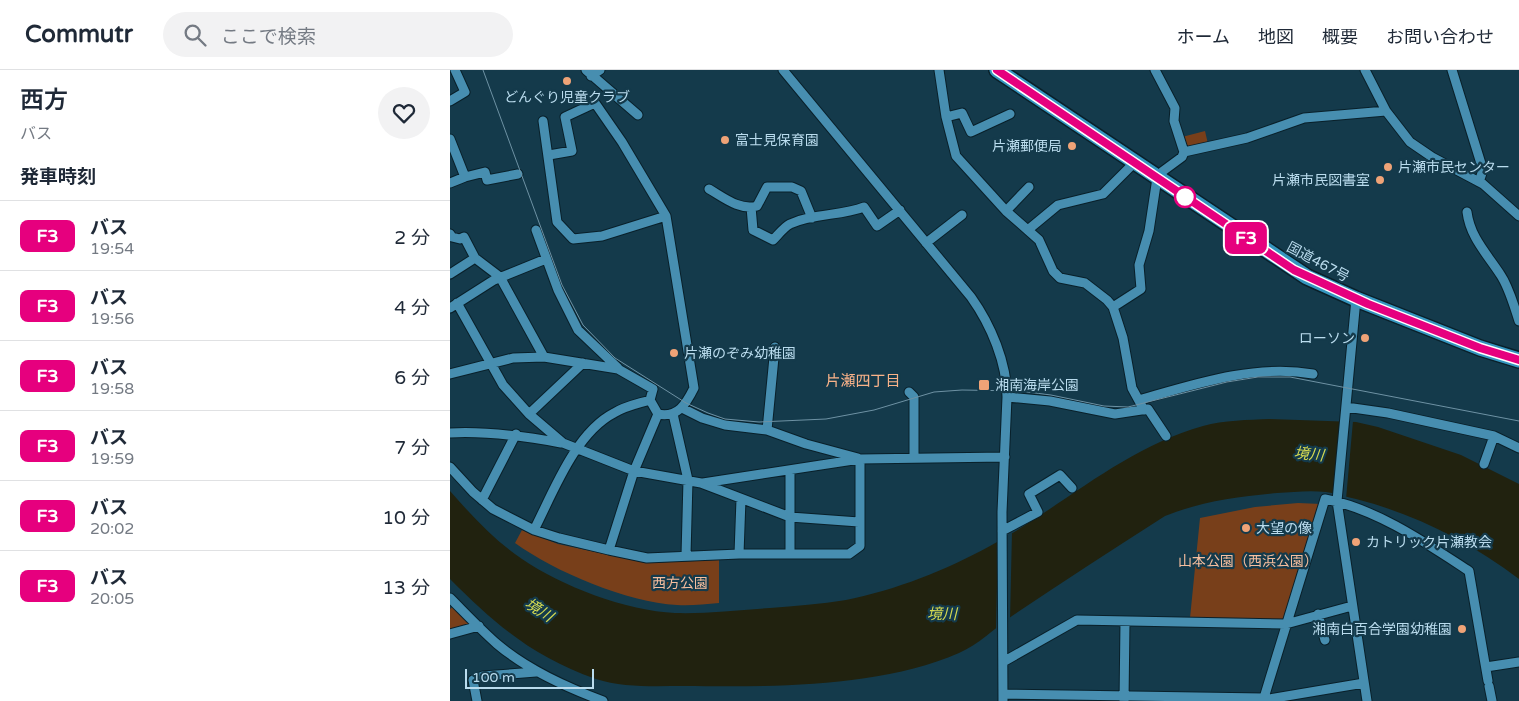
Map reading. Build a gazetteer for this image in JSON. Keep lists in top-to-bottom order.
{
  "streets": {
    "highway": ["国道467号"]
  },
  "districts": ["片瀬四丁目"],
  "water": ["境川"],
  "parks": ["山本公園（西浜公園）", "西方公園"],
  "places": {
    "other": [
      "どんぐり児童クラブ",
      "富士見保育園",
      "片瀬郵便局",
      "片瀬市民センター",
      "片瀬市民図書室",
      "ローソン",
      "片瀬のぞみ幼稚園",
      "大望の像",
      "カトリック片瀬教会",
      "湘南白百合学園幼稚園"
    ],
    "transit": ["湘南海岸公園"]
  },
  "lines": ["bus line F3"],
  "scale_bar": "100 m",
  "page": {
    "header": "Commutr",
    "search": "ここで検索",
    "nav": [
      "ホーム",
      "地図",
      "概要",
      "お問い合わせ"
    ],
    "heading": [
      ["西方", "バス"],
      "発車時刻"
    ],
    "on_map": "F3",
    "list": [
      {
        "mark": "F3",
        "name": "バス",
        "note": "19:54",
        "value": "2 分"
      },
      {
        "mark": "F3",
        "name": "バス",
        "note": "19:56",
        "value": "4 分"
      },
      {
        "mark": "F3",
        "name": "バス",
        "note": "19:58",
        "value": "6 分"
      },
      {
        "mark": "F3",
        "name": "バス",
        "note": "19:59",
        "value": "7 分"
      },
      {
        "mark": "F3",
        "name": "バス",
        "note": "20:02",
        "value": "10 分"
      },
      {
        "mark": "F3",
        "name": "バス",
        "note": "20:05",
        "value": "13 分"
      }
    ],
    "scale": "100 m"
  }
}
